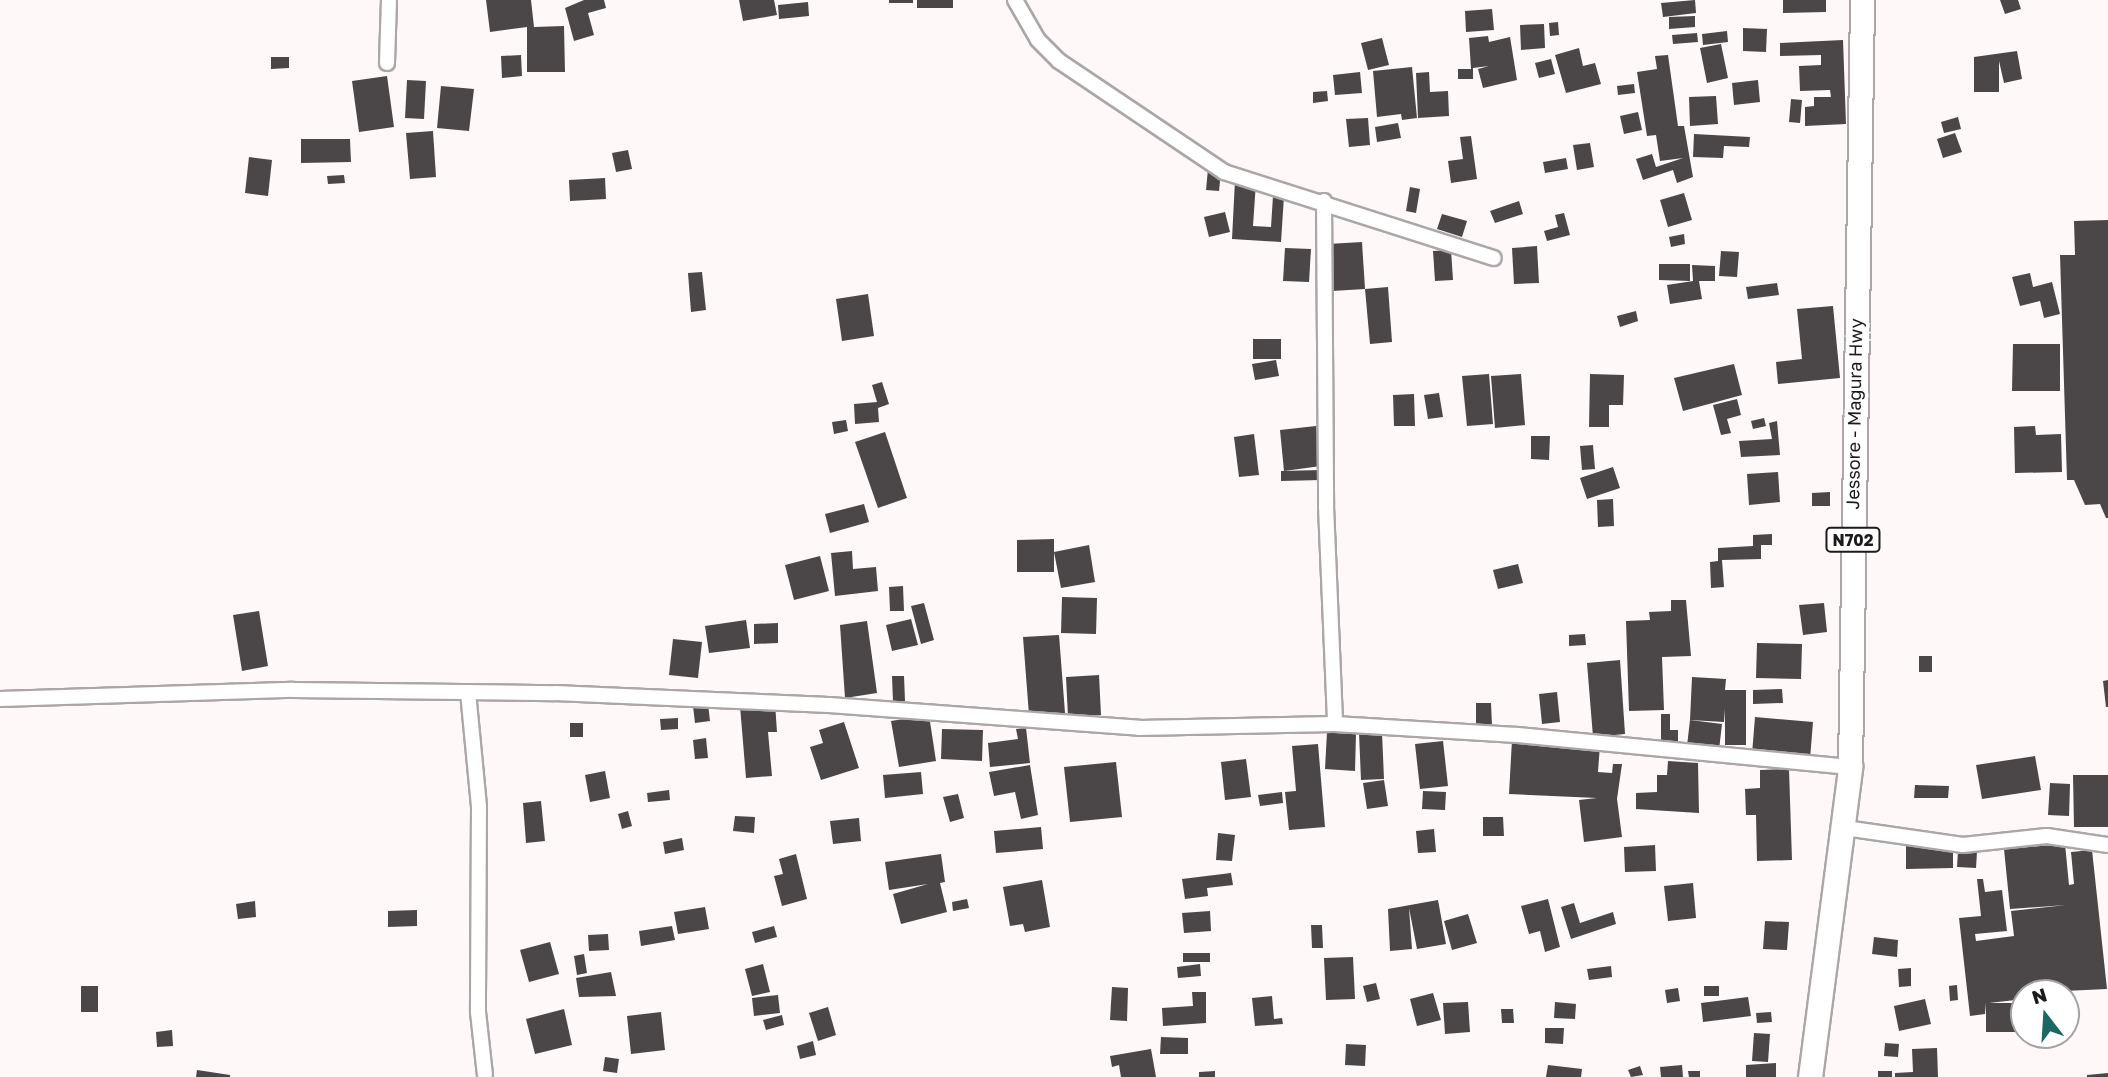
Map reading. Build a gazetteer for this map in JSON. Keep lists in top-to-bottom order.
{
  "streets": {
    "highway": ["Jessore - Magura Hwy", "N702"]
  },
  "north": "top"
}
